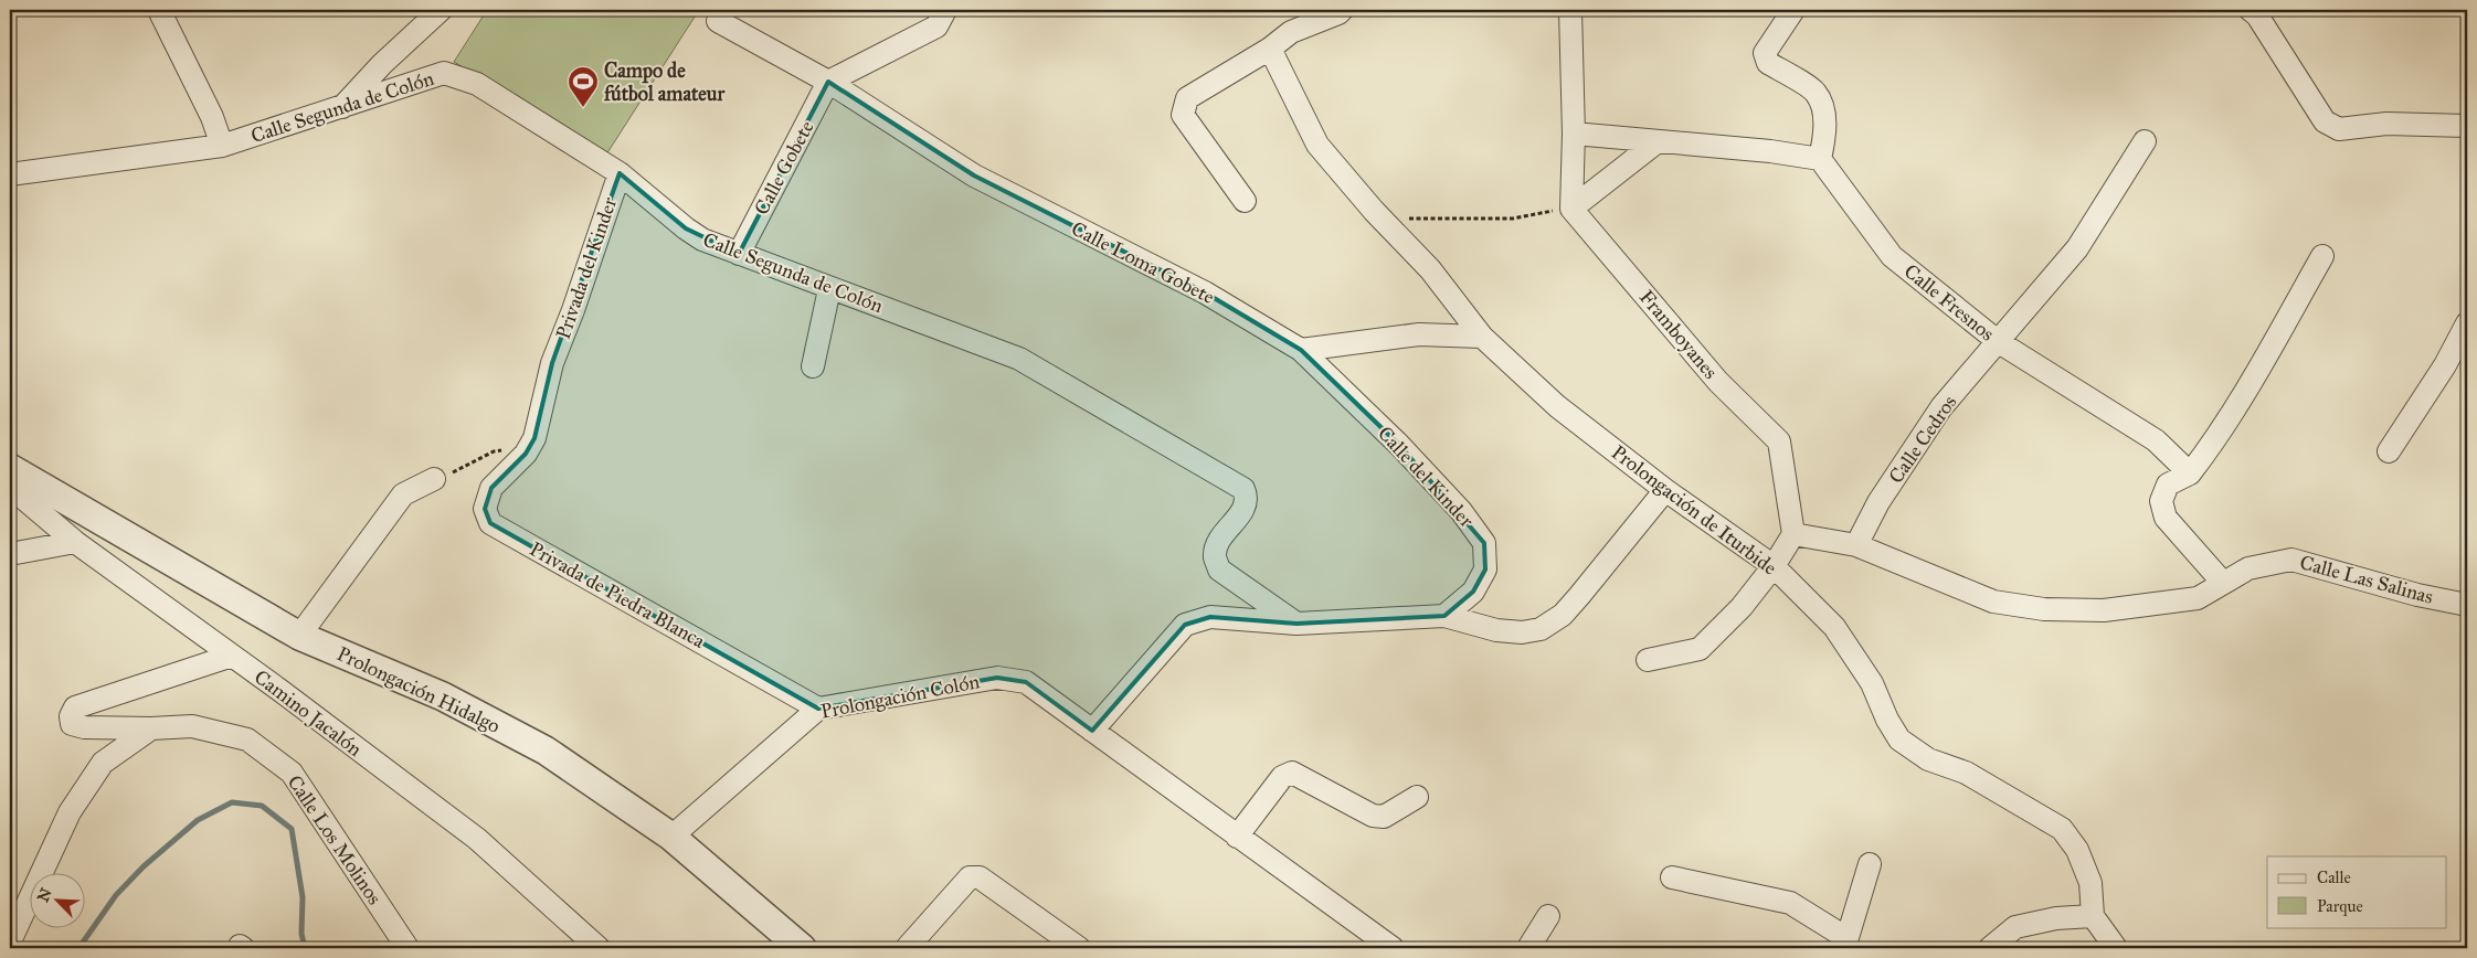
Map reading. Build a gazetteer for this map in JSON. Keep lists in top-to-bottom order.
{
  "streets": {
    "street": [
      "Calle Segunda de Colón",
      "Calle Gobete",
      "Calle Loma Gobete",
      "Privada del Kinder",
      "Calle Fresnos",
      "Framboyanes",
      "Calle Cedros",
      "Calle del Kinder",
      "Prolongación de Iturbide",
      "Calle Las Salinas",
      "Privada de Piedra Blanca",
      "Prolongación Hidalgo",
      "Prolongación Colón",
      "Camino Jacalón",
      "Calle Los Molinos"
    ]
  },
  "crossings": [
    ["Calle Segunda de Colón", "Calle Gobete"],
    ["Calle Segunda de Colón", "Privada del Kinder"],
    ["Calle Gobete", "Calle Loma Gobete"],
    ["Calle Loma Gobete", "Calle del Kinder"],
    ["Privada del Kinder", "Privada de Piedra Blanca"],
    ["Calle Fresnos", "Calle Cedros"],
    ["Framboyanes", "Calle Las Salinas"],
    ["Calle Cedros", "Calle Las Salinas"],
    ["Privada de Piedra Blanca", "Prolongación Colón"],
    ["Prolongación Hidalgo", "Prolongación Colón"],
    ["Camino Jacalón", "Calle Los Molinos"]
  ],
  "places": {
    "sports": ["Campo de fútbol amateur"]
  },
  "legend": ["Calle", "Parque"],
  "north": "top left"
}
